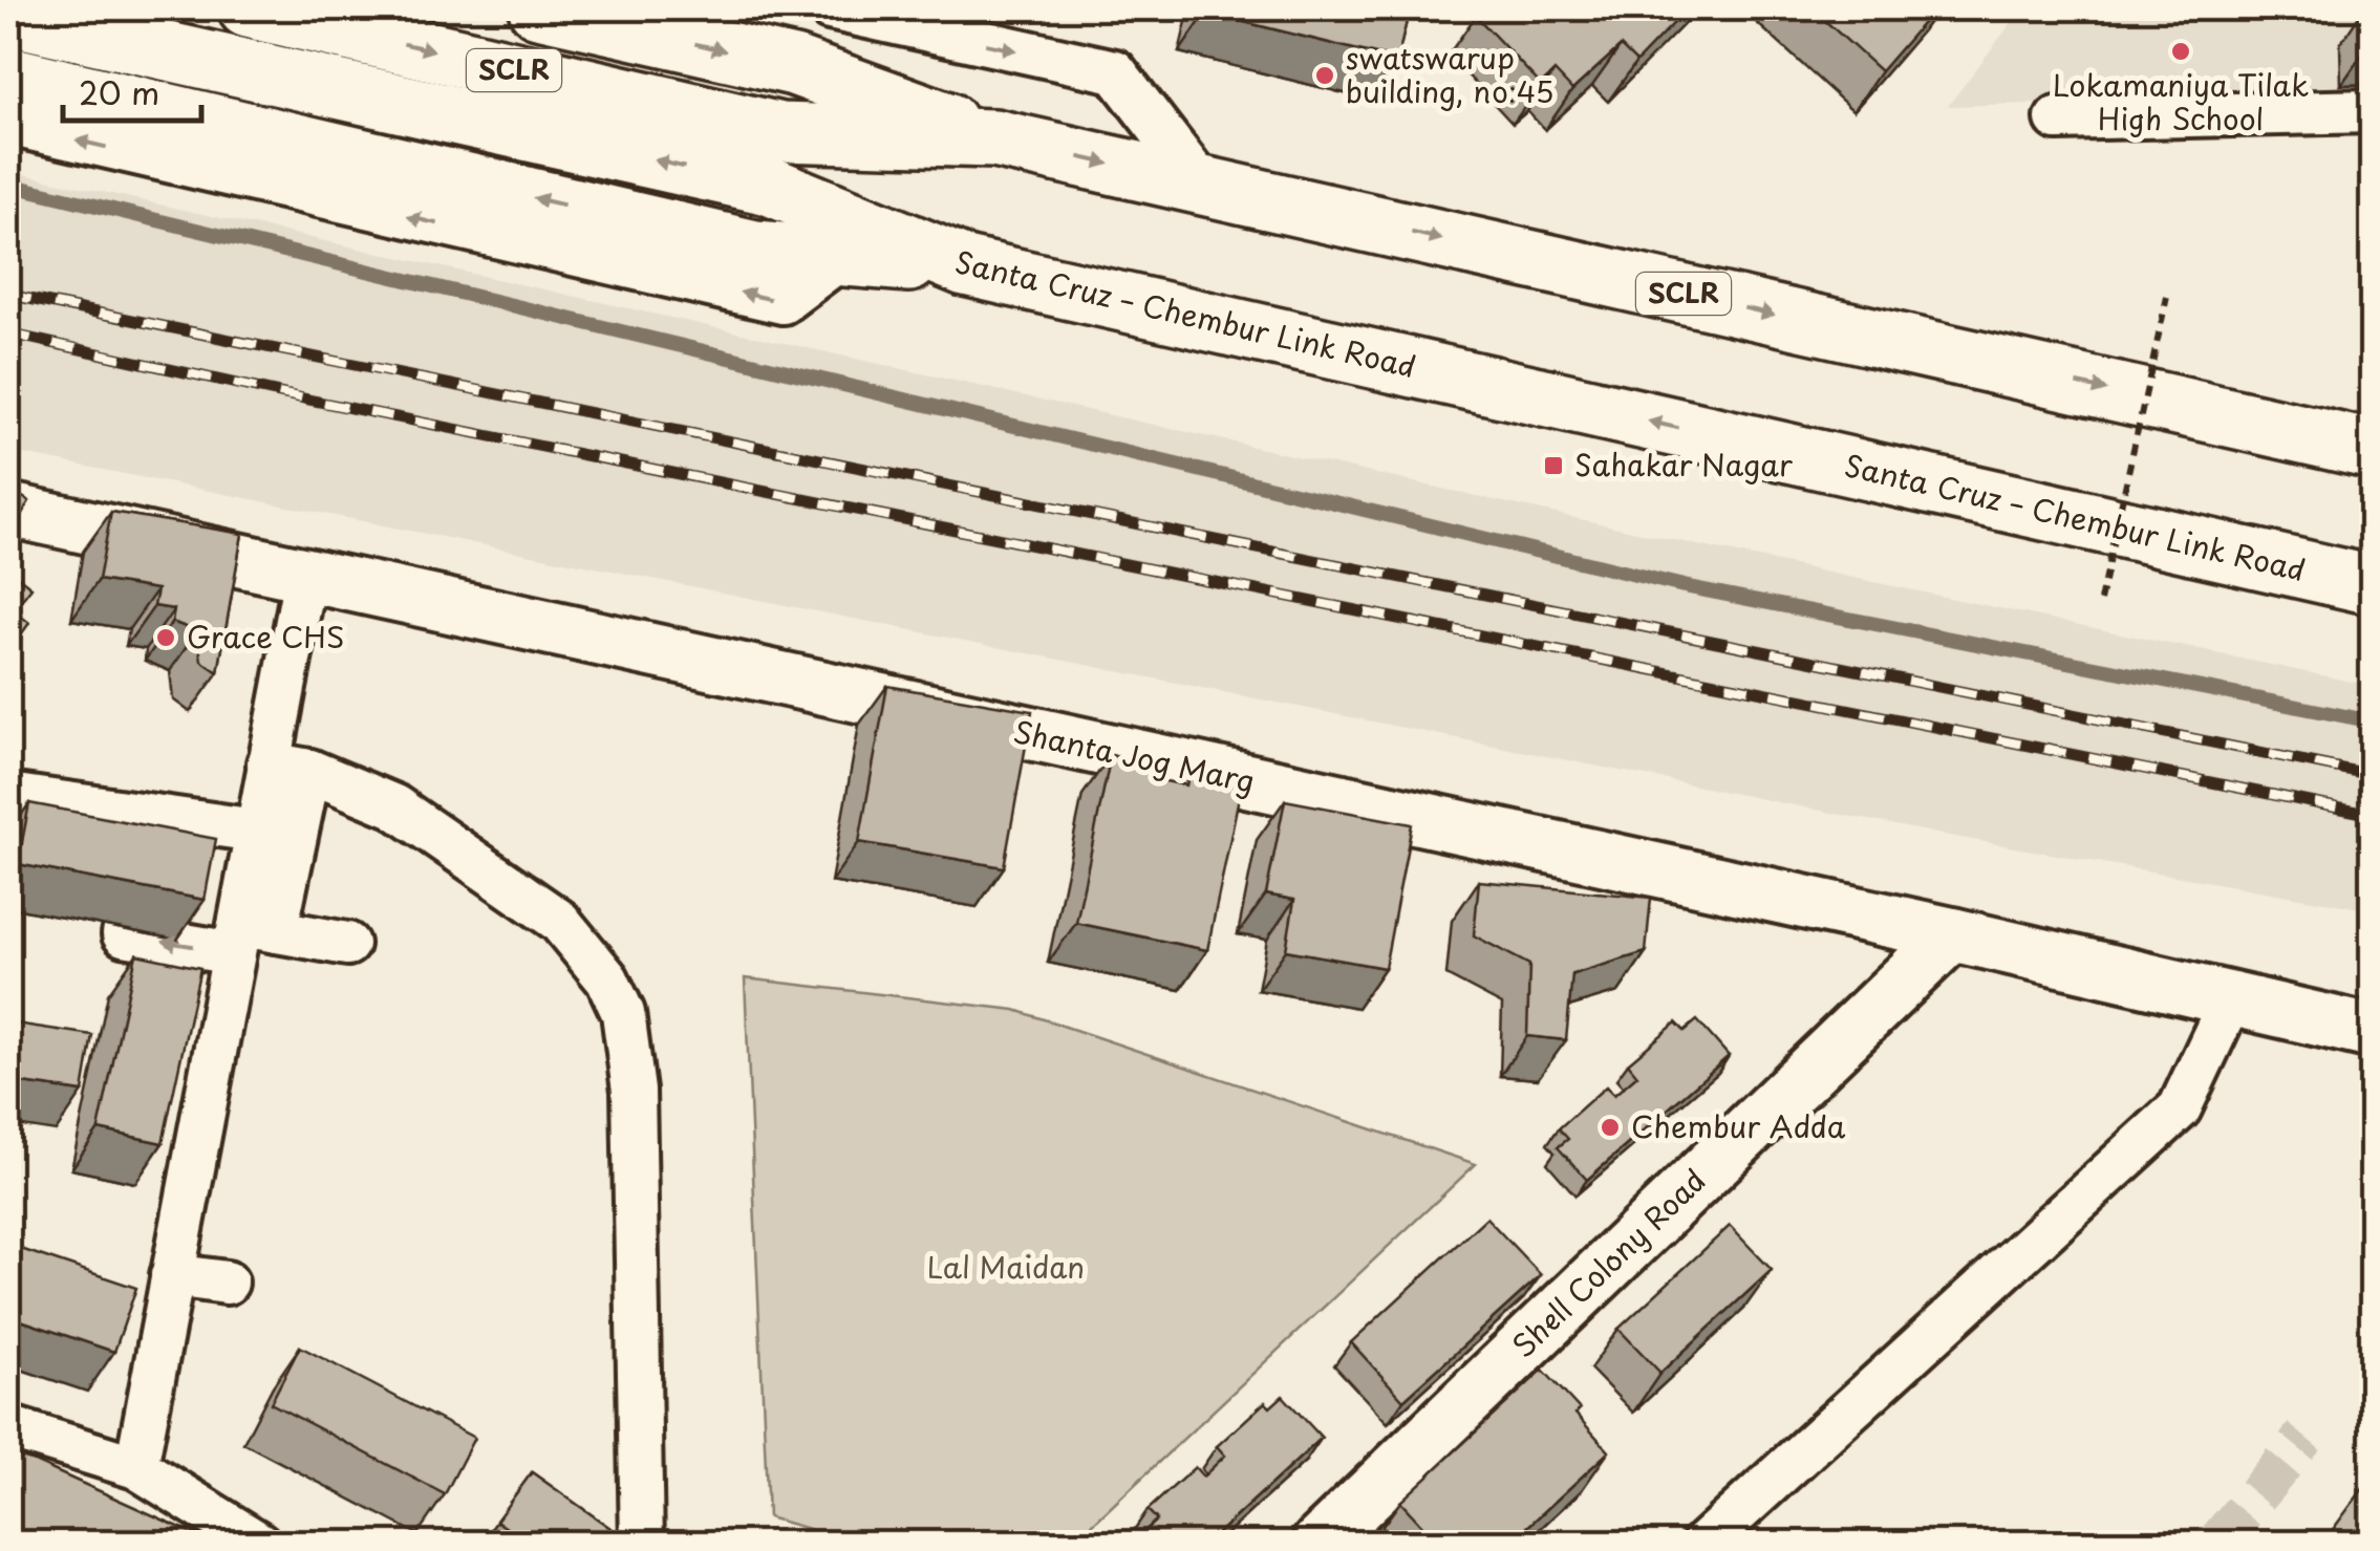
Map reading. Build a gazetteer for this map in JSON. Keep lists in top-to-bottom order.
{
  "streets": {
    "highway": ["SCLR", "Santa Cruz – Chembur Link Road"],
    "street": ["Shanta Jog Marg", "Shell Colony Road"]
  },
  "crossings": [
    ["Shanta Jog Marg", "Shell Colony Road"]
  ],
  "parks": ["Lal Maidan"],
  "places": {
    "other": [
      "Lokamaniya Tilak High School",
      "swatswarup building, no:45",
      "Grace CHS",
      "Chembur Adda"
    ],
    "transit": ["Sahakar Nagar"]
  },
  "scale_bar": "20 m"
}
